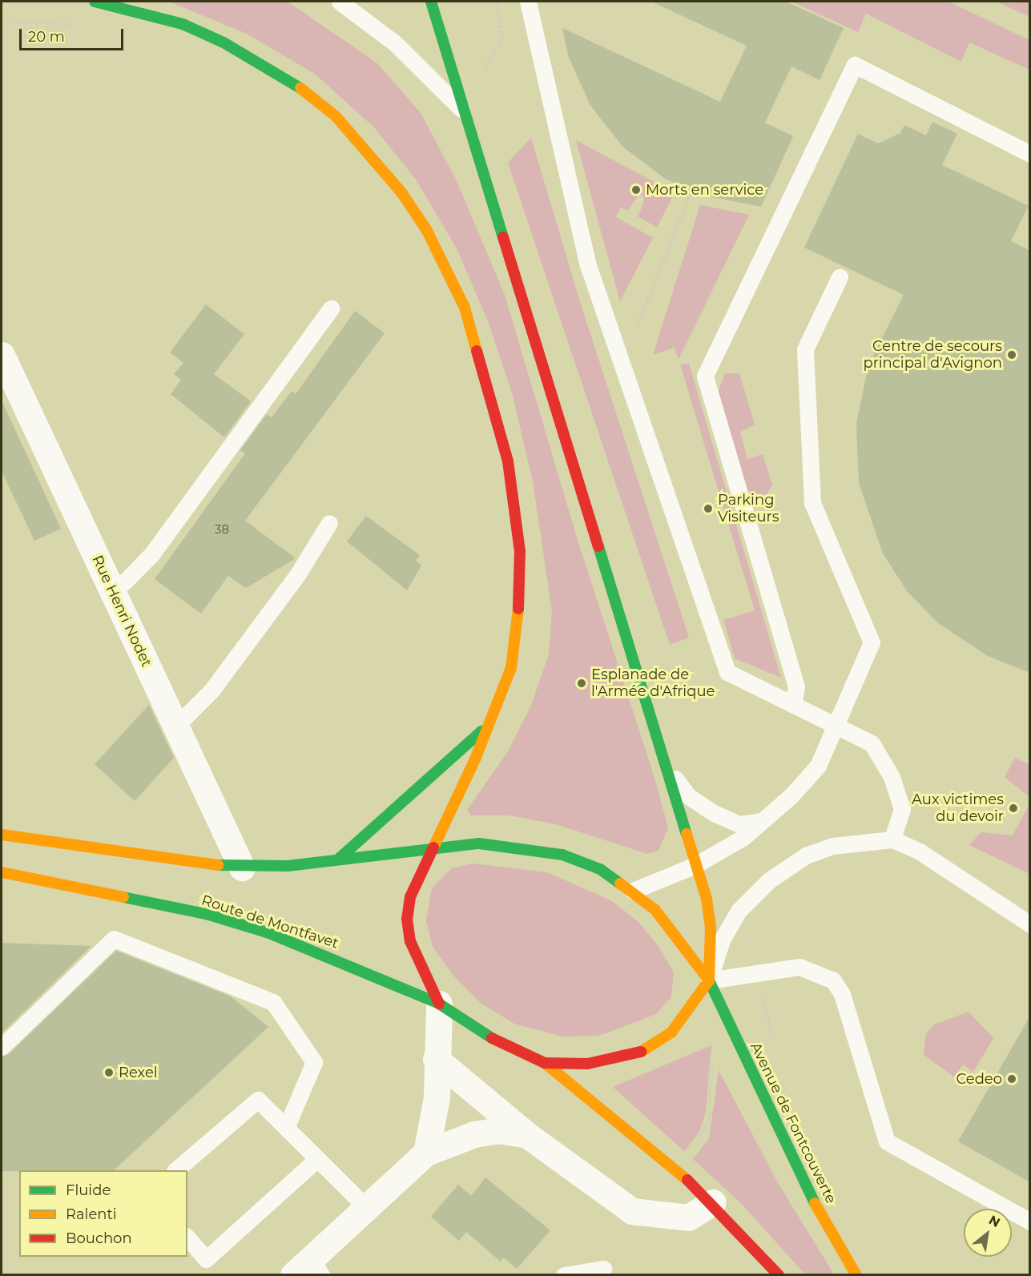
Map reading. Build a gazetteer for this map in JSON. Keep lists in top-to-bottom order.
{
  "streets": {
    "main road": ["Route de Montfavet", "Avenue de Fontcouverte"],
    "street": ["Rue Henri Nodet"]
  },
  "places": [
    "Morts en service",
    "Centre de secours principal d'Avignon",
    "Parking Visiteurs",
    "Esplanade de l'Armée d'Afrique",
    "Aux victimes du devoir",
    "Rexel",
    "Cedeo"
  ],
  "house_numbers": ["38"],
  "legend": ["Fluide", "Ralenti", "Bouchon"],
  "scale_bar": "20 m",
  "north": "top right"
}
